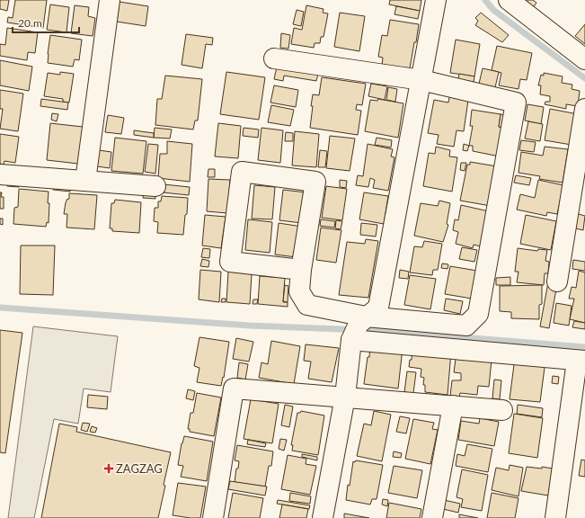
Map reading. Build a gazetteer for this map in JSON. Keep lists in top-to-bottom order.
{
  "places": {
    "health": ["ZAGZAG"]
  },
  "scale_bar": "20 m"
}
